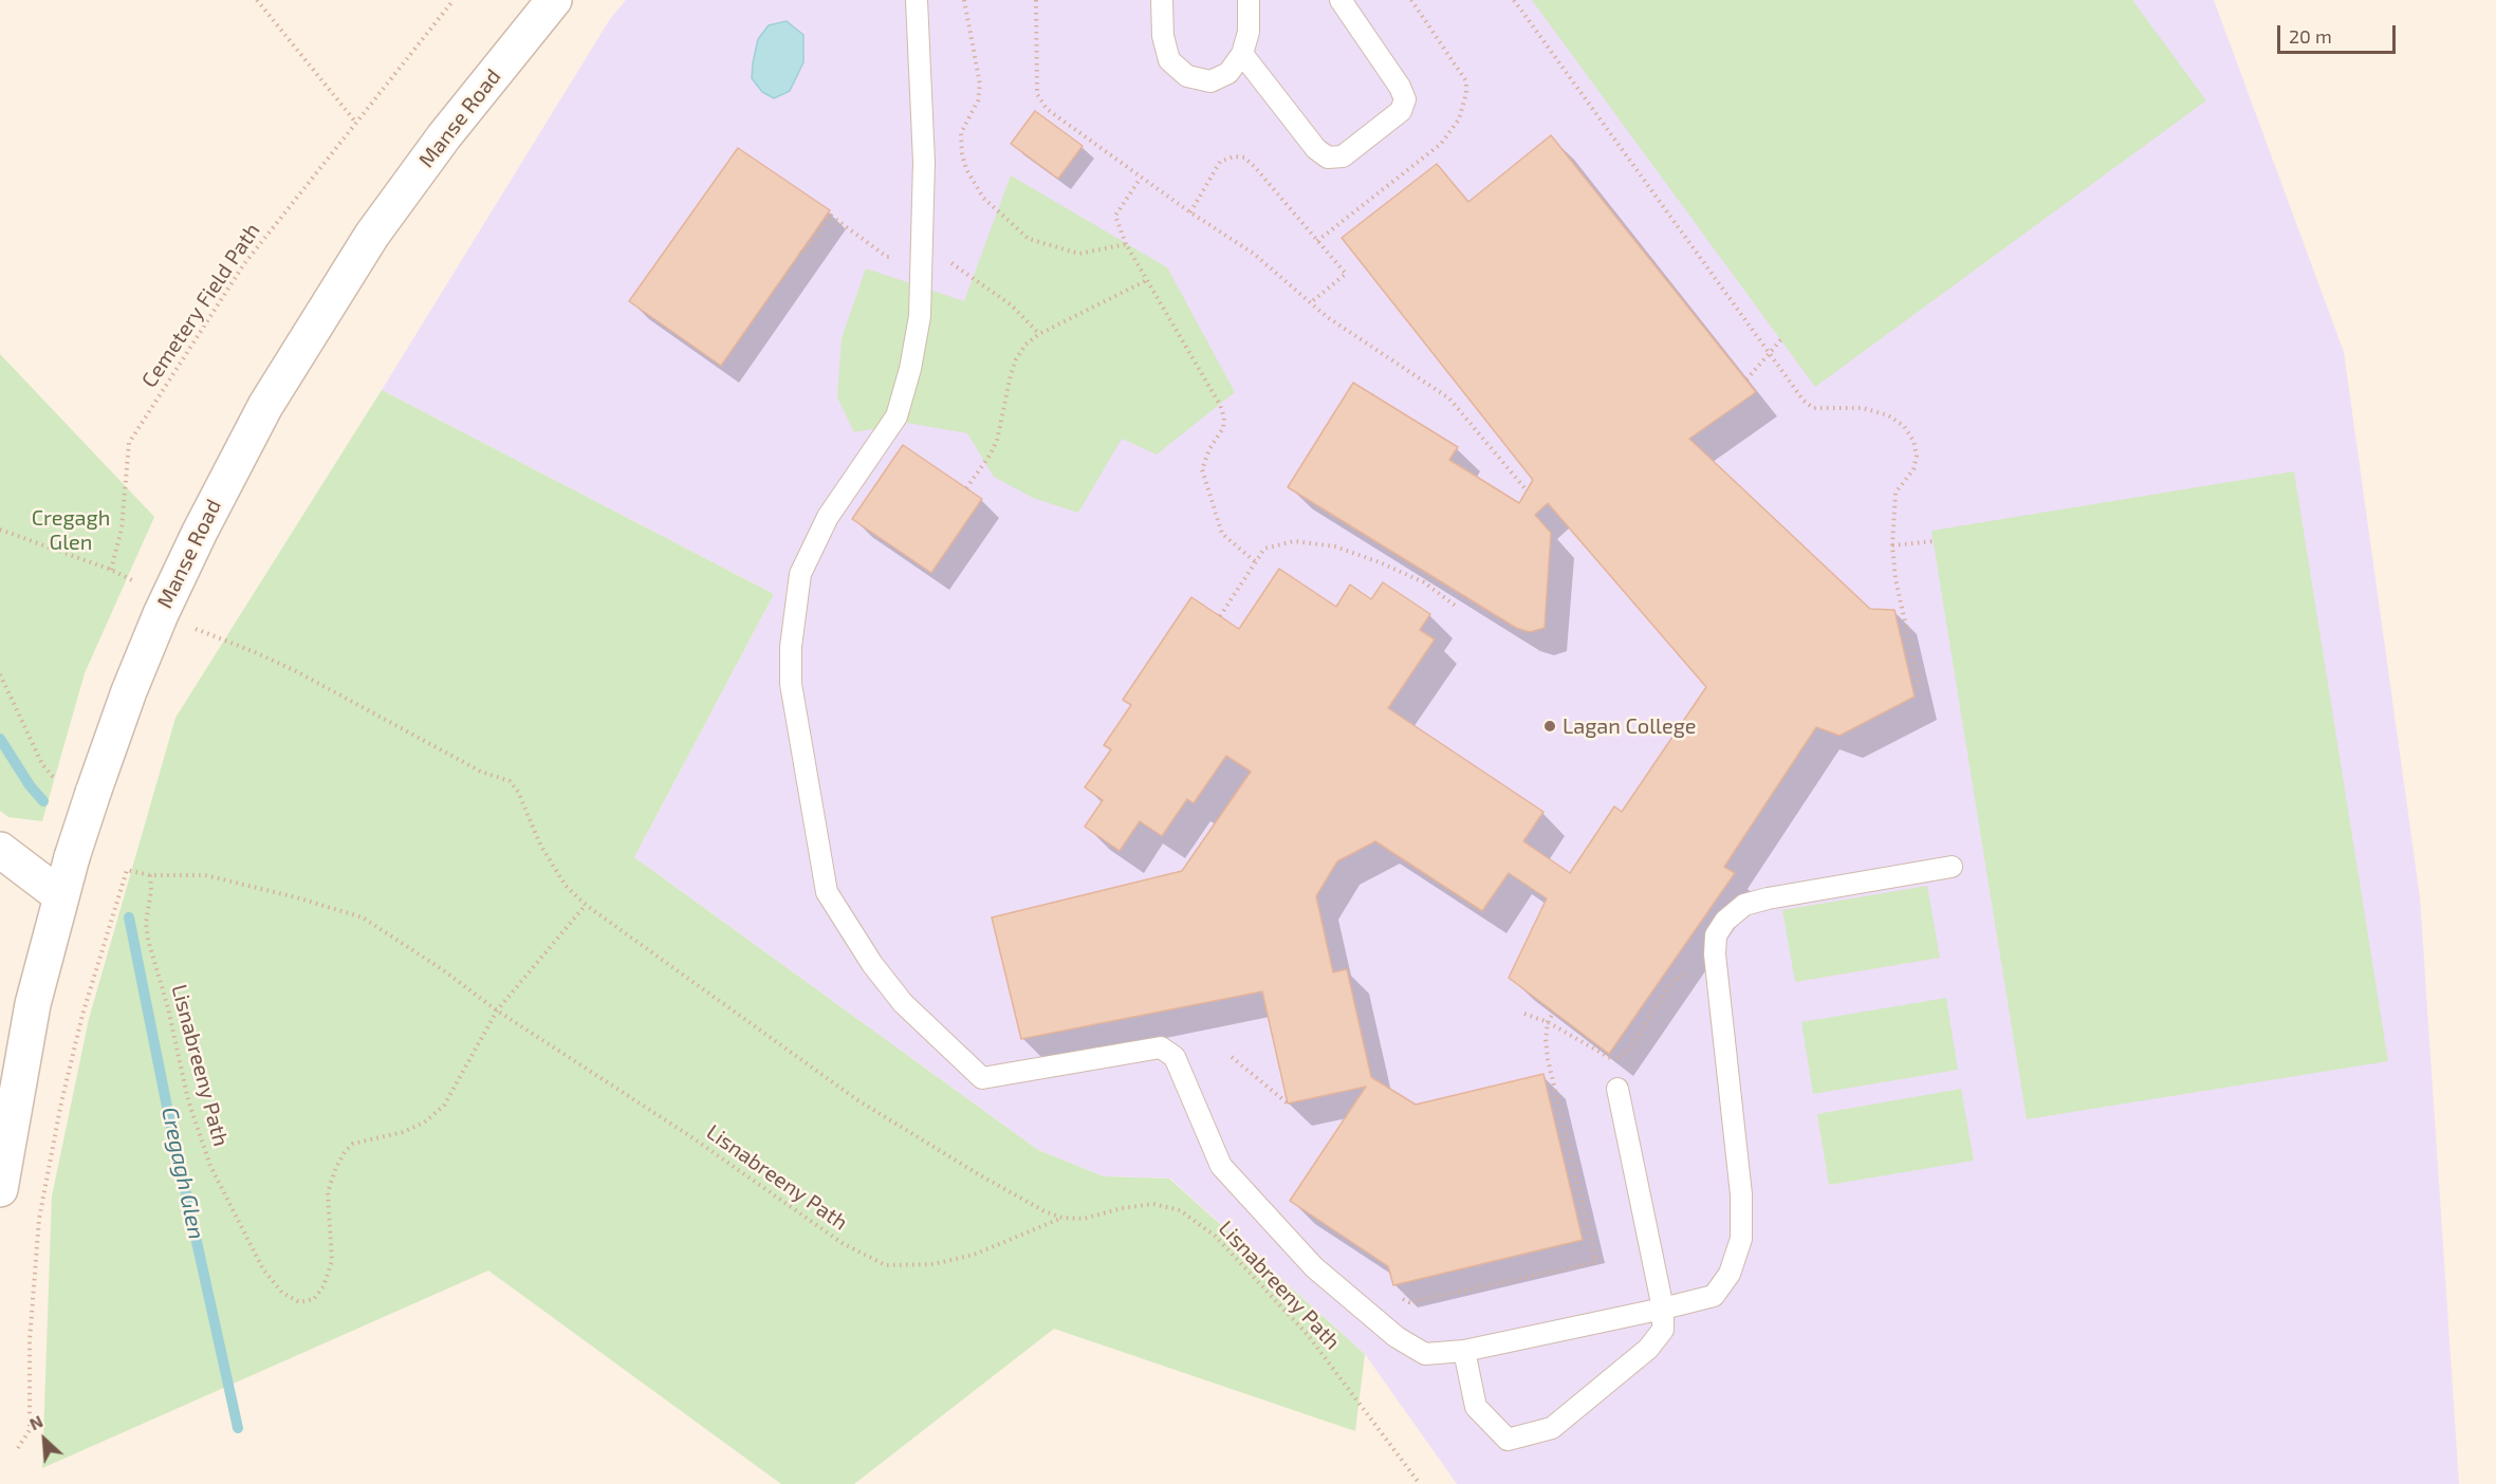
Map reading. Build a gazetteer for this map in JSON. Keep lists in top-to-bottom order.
{
  "streets": {
    "street": ["Manse Road"],
    "path": ["Cemetery Field Path", "Lisnabreeny Path"]
  },
  "crossings": [
    ["Manse Road", "Lisnabreeny Path"]
  ],
  "water": ["Cregagh Glen"],
  "parks": ["Cregagh Glen"],
  "places": ["Lagan College"],
  "scale_bar": "20 m",
  "north": "top left"
}
